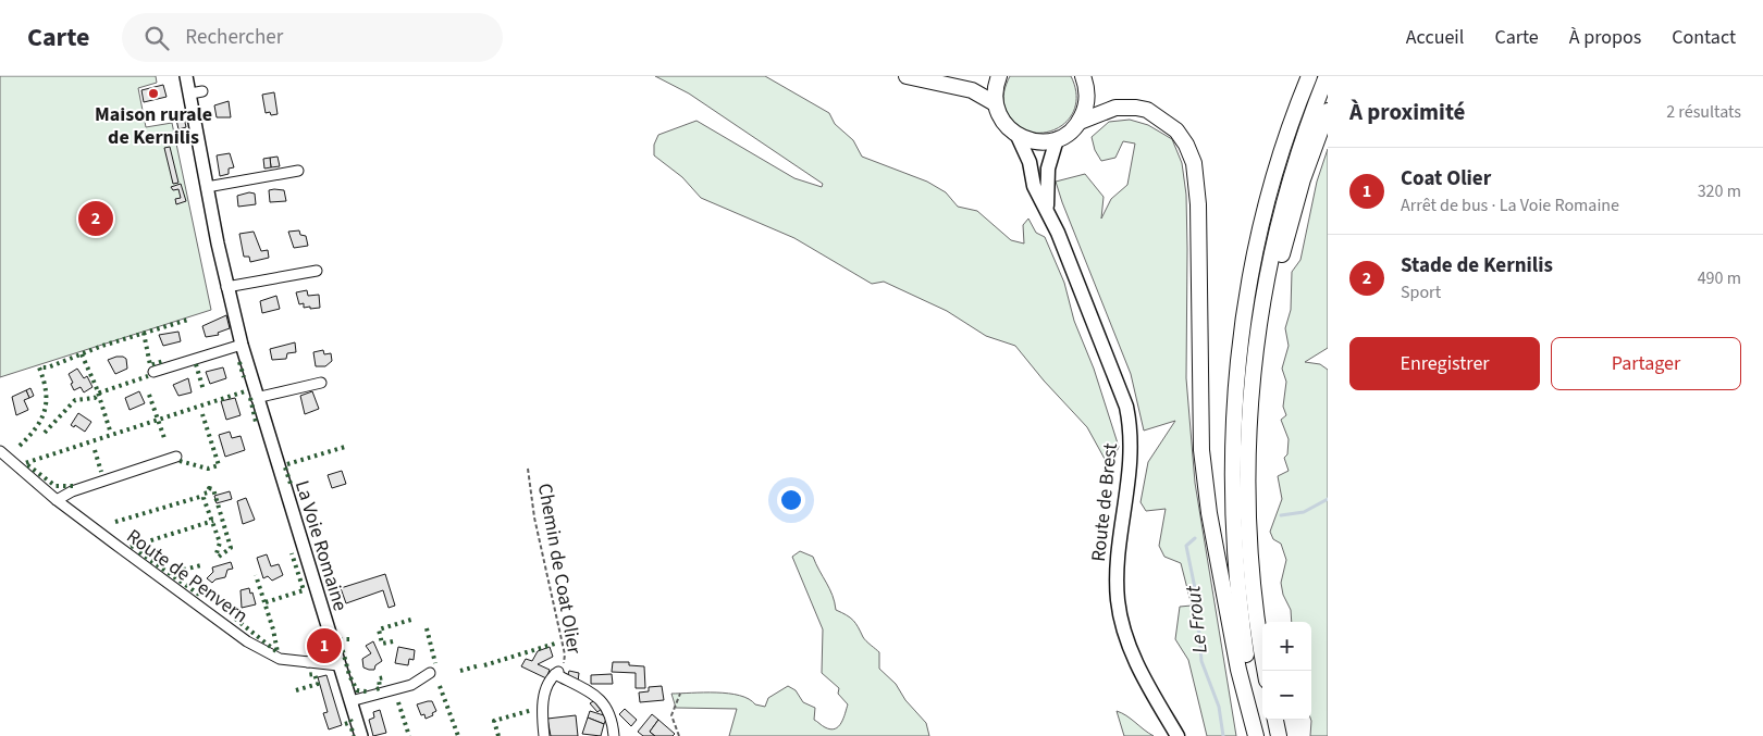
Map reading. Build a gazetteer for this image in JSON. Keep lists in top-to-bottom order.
{
  "streets": {
    "main road": ["Route de Brest"],
    "street": ["La Voie Romaine", "Route de Penvern"],
    "path": ["Chemin de Coat Olier"]
  },
  "crossings": [
    ["La Voie Romaine", "Route de Penvern"]
  ],
  "water": ["Le Frout"],
  "places": ["Maison rurale de Kernilis"],
  "page": {
    "header": "Carte",
    "search": "Rechercher",
    "nav": [
      "Accueil",
      "Carte",
      "À propos",
      "Contact"
    ],
    "heading": ["À proximité", "2 résultats"],
    "list": [
      {
        "mark": "1",
        "name": "Coat Olier",
        "note": "Arrêt de bus · La Voie Romaine",
        "value": "320 m"
      },
      {
        "mark": "2",
        "name": "Stade de Kernilis",
        "note": "Sport",
        "value": "490 m"
      }
    ],
    "pins": ["2", "1"],
    "buttons": ["Enregistrer", "Partager"],
    "map_buttons": ["+", "−"]
  }
}
